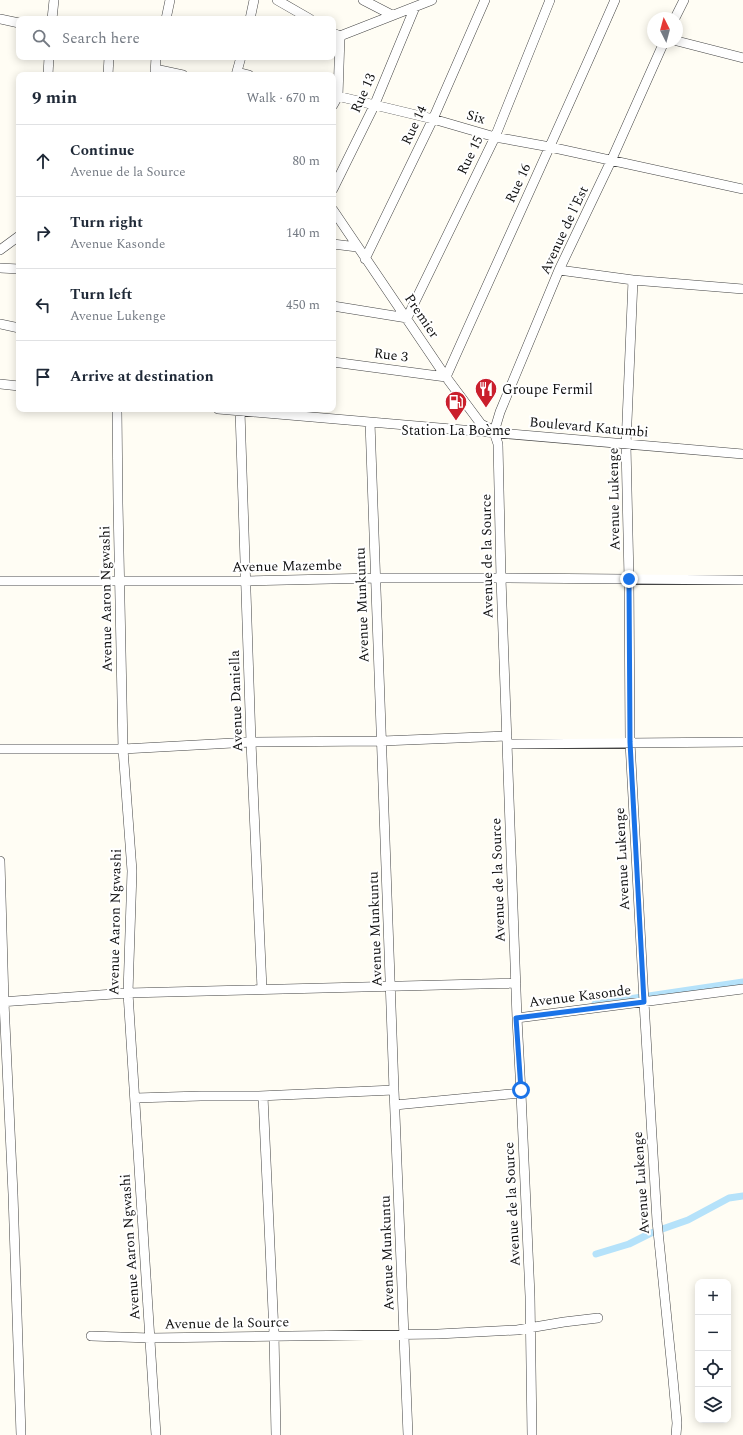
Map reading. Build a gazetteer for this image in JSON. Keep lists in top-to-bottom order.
{
  "streets": {
    "street": [
      "Rue 13",
      "Six",
      "Rue 14",
      "Rue 15",
      "Rue 16",
      "Avenue de l'Est",
      "Premier",
      "Rue 3",
      "Boulevard Katumbi",
      "Avenue Lukenge",
      "Avenue de la Source",
      "Avenue Mazembe",
      "Avenue Aaron Ngwashi",
      "Avenue Munkuntu",
      "Avenue Daniella",
      "Avenue Kasonde"
    ]
  },
  "crossings": [
    ["Rue 13", "Six"],
    ["Six", "Rue 14"],
    ["Six", "Rue 15"],
    ["Six", "Rue 16"],
    ["Six", "Avenue de l'Est"],
    ["Rue 14", "Premier"],
    ["Rue 15", "Premier"],
    ["Rue 16", "Premier"],
    ["Rue 16", "Rue 3"],
    ["Avenue de l'Est", "Premier"],
    ["Avenue de l'Est", "Boulevard Katumbi"],
    ["Avenue de l'Est", "Avenue de la Source"],
    ["Premier", "Rue 3"],
    ["Premier", "Boulevard Katumbi"],
    ["Premier", "Avenue de la Source"],
    ["Boulevard Katumbi", "Avenue Lukenge"],
    ["Boulevard Katumbi", "Avenue de la Source"],
    ["Boulevard Katumbi", "Avenue Munkuntu"],
    ["Avenue Lukenge", "Avenue Mazembe"],
    ["Avenue Lukenge", "Avenue Kasonde"],
    ["Avenue de la Source", "Avenue Mazembe"],
    ["Avenue de la Source", "Avenue Aaron Ngwashi"],
    ["Avenue de la Source", "Avenue Munkuntu"],
    ["Avenue de la Source", "Avenue Kasonde"],
    ["Avenue Mazembe", "Avenue Aaron Ngwashi"],
    ["Avenue Mazembe", "Avenue Munkuntu"],
    ["Avenue Mazembe", "Avenue Daniella"]
  ],
  "places": {
    "restaurant": ["Groupe Fermil"],
    "fuel station": ["Station La Boème"]
  },
  "north": "top",
  "page": {
    "search": "Search here",
    "heading": ["9 min", "Walk · 670 m"],
    "list": [
      ["Continue", "Avenue de la Source", "80 m"],
      ["Turn right", "Avenue Kasonde", "140 m"],
      ["Turn left", "Avenue Lukenge", "450 m"],
      "Arrive at destination"
    ],
    "map_buttons": ["+", "−"]
  }
}
